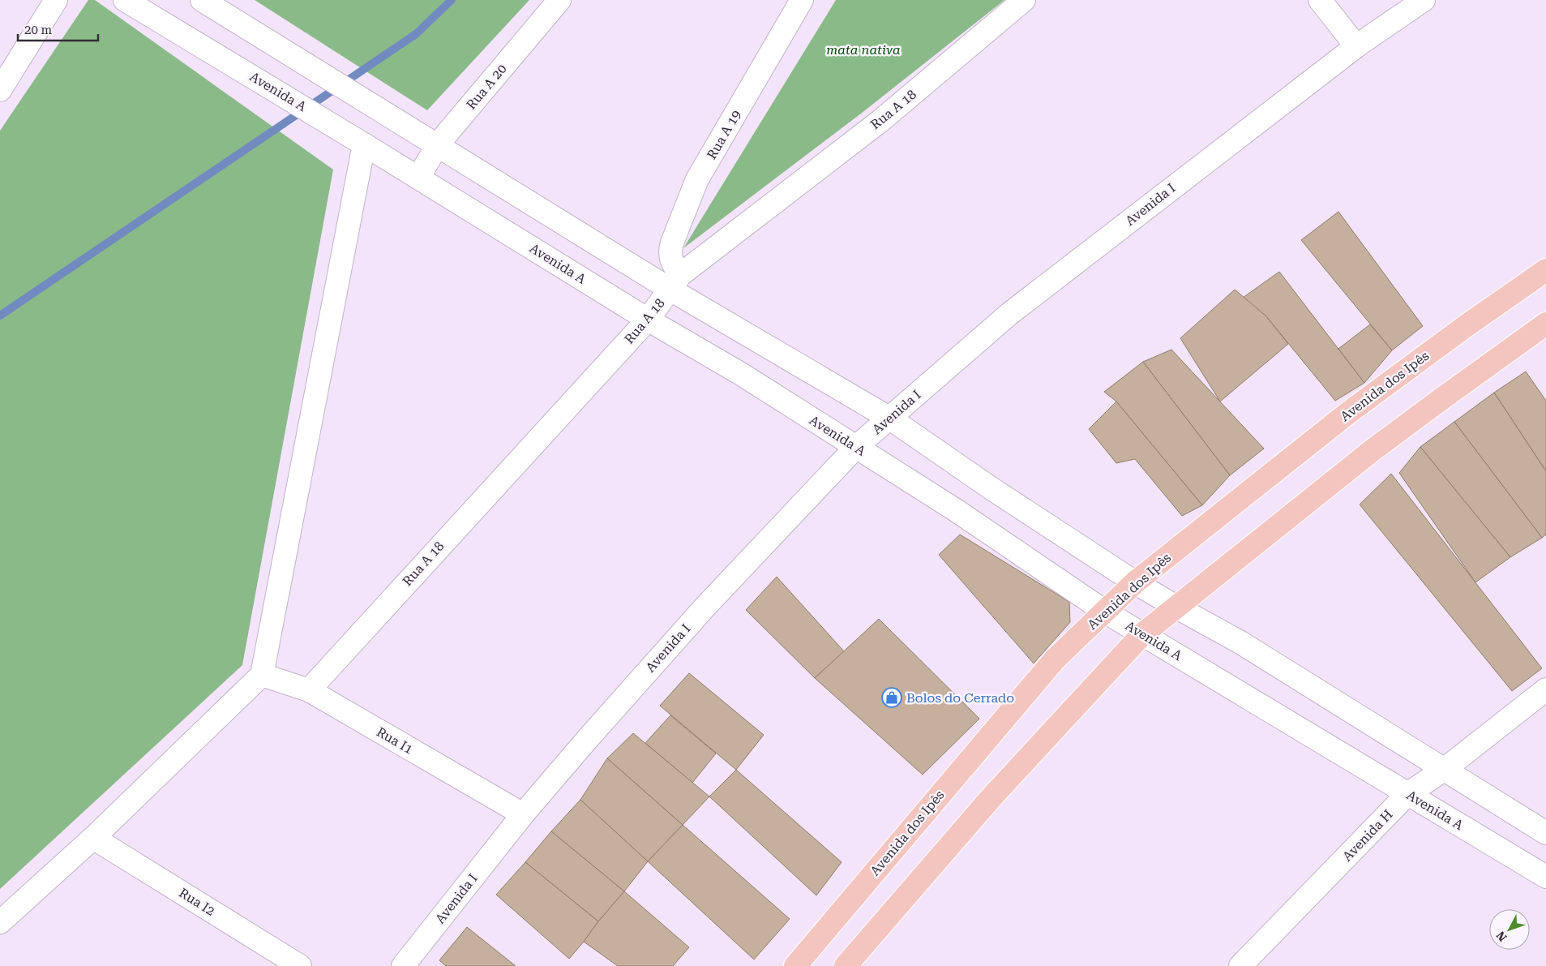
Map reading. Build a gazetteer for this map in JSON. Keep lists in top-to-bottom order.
{
  "streets": {
    "main road": ["Avenida dos Ipês"],
    "street": [
      "Rua A 20",
      "Avenida A",
      "Rua A 18",
      "Rua A 19",
      "Avenida I",
      "Rua I1",
      "Avenida H",
      "Rua I2"
    ]
  },
  "crossings": [
    ["Rua A 20", "Avenida A"],
    ["Avenida A", "Rua A 18"],
    ["Avenida A", "Avenida I"],
    ["Avenida A", "Avenida dos Ipês"],
    ["Avenida A", "Avenida H"],
    ["Rua A 18", "Rua A 19"],
    ["Rua A 18", "Rua I1"],
    ["Avenida I", "Rua I1"]
  ],
  "parks": ["mata nativa"],
  "places": {
    "shop": ["Bolos do Cerrado"]
  },
  "scale_bar": "20 m",
  "north": "bottom left"
}
